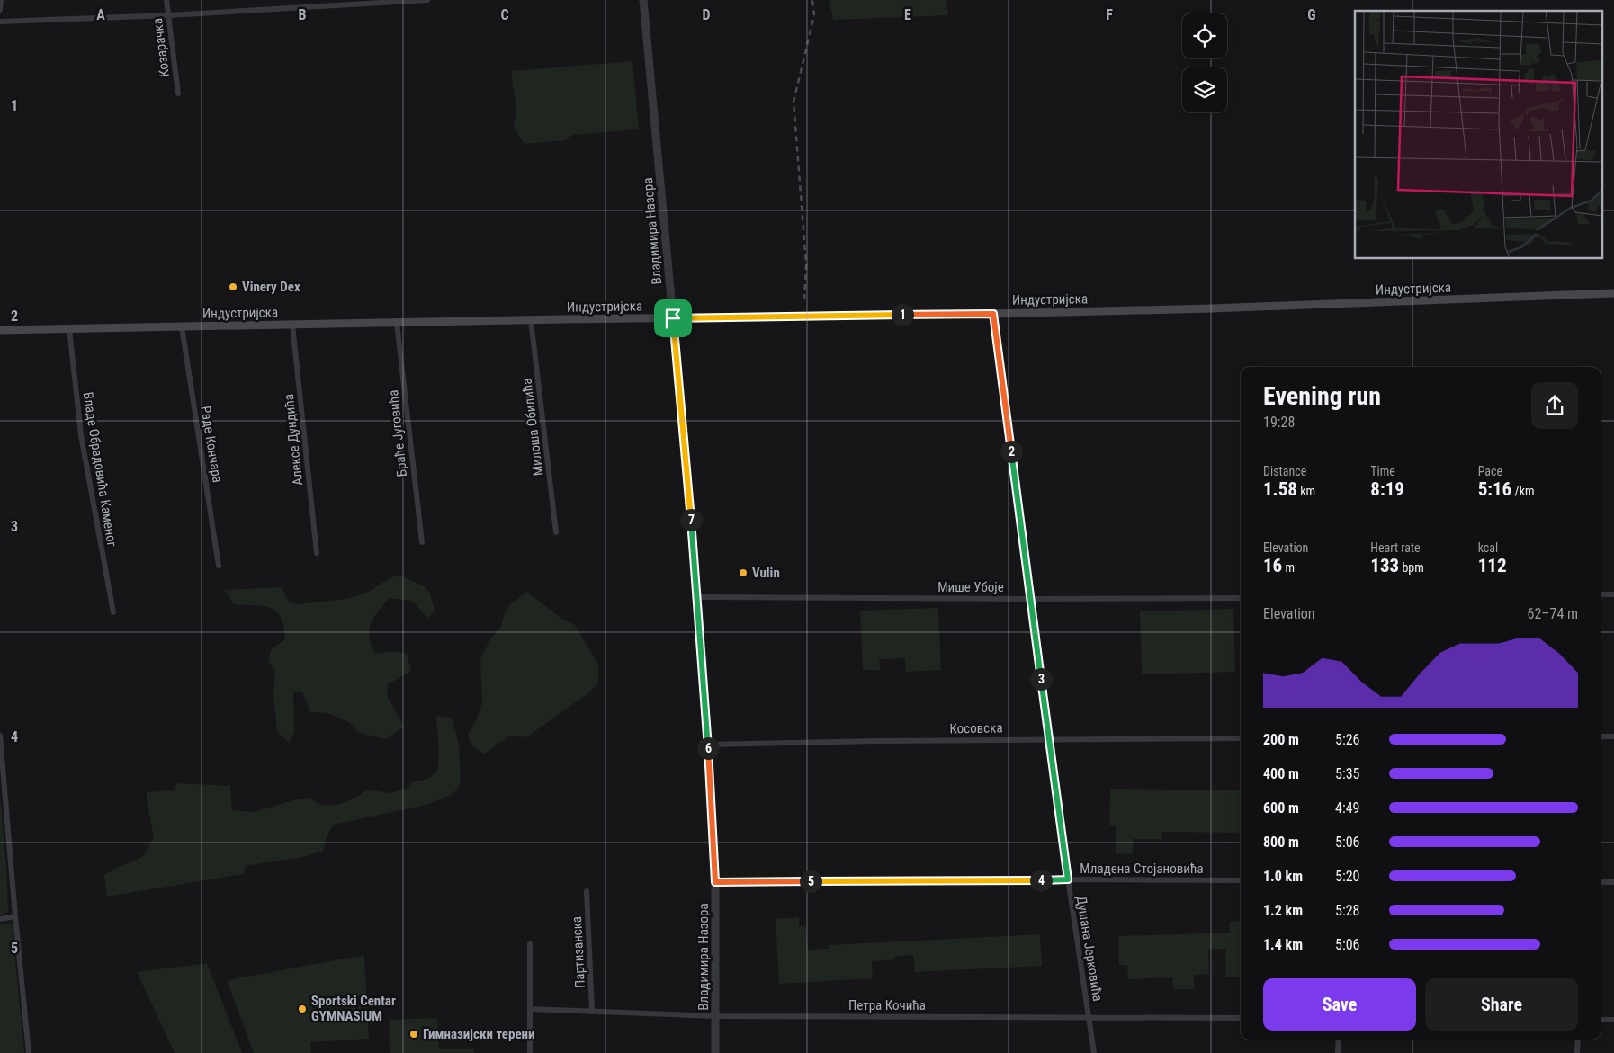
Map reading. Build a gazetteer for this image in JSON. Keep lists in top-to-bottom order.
{
  "streets": {
    "main road": ["Индустријска"],
    "street": [
      "Козарачка",
      "Владимира Назора",
      "Милоша Обилића",
      "Браће Југовића",
      "Алексе Дундића",
      "Раде Кончара",
      "Владе Обрадовића Каменог",
      "Мише Убоје",
      "Косовска",
      "Младена Стојановића",
      "Душана Јерковића",
      "Партизанска",
      "Петра Кочића"
    ]
  },
  "crossings": [
    ["Владимира Назора", "Индустријска"],
    ["Владимира Назора", "Мише Убоје"],
    ["Владимира Назора", "Косовска"],
    ["Владимира Назора", "Младена Стојановића"],
    ["Владимира Назора", "Петра Кочића"],
    ["Индустријска", "Милоша Обилића"],
    ["Индустријска", "Браће Југовића"],
    ["Индустријска", "Алексе Дундића"],
    ["Индустријска", "Раде Кончара"],
    ["Индустријска", "Владе Обрадовића Каменог"],
    ["Индустријска", "Душана Јерковића"],
    ["Мише Убоје", "Душана Јерковића"],
    ["Косовска", "Душана Јерковића"],
    ["Младена Стојановића", "Душана Јерковића"],
    ["Душана Јерковића", "Петра Кочића"],
    ["Партизанска", "Петра Кочића"]
  ],
  "places": [
    "Vinery Dex",
    "Vulin",
    "Sportski Centar GYMNASIUM",
    "Гимназијски терени"
  ],
  "page": {
    "pins": [
      "1",
      "2",
      "7",
      "3",
      "6",
      "4",
      "5"
    ],
    "heading": ["Evening run", "19:28"],
    "stats": [
      ["Distance", "1.58 km"],
      ["Time", "8:19"],
      ["Pace", "5:16 /km"],
      ["Elevation", "16 m"],
      ["Heart rate", "133 bpm"],
      ["kcal", "112"]
    ],
    "chart": ["Elevation", "62–74 m"],
    "list": [
      {
        "name": "200 m",
        "note": "5:26"
      },
      {
        "name": "400 m",
        "note": "5:35"
      },
      {
        "name": "600 m",
        "note": "4:49"
      },
      {
        "name": "800 m",
        "note": "5:06"
      },
      {
        "name": "1.0 km",
        "note": "5:20"
      },
      {
        "name": "1.2 km",
        "note": "5:28"
      },
      {
        "name": "1.4 km",
        "note": "5:06"
      }
    ],
    "buttons": ["Save", "Share"]
  },
  "grid": {
    "columns": [
      "A",
      "B",
      "C",
      "D",
      "E",
      "F",
      "G"
    ],
    "rows": [
      "1",
      "2",
      "3",
      "4",
      "5"
    ]
  }
}
